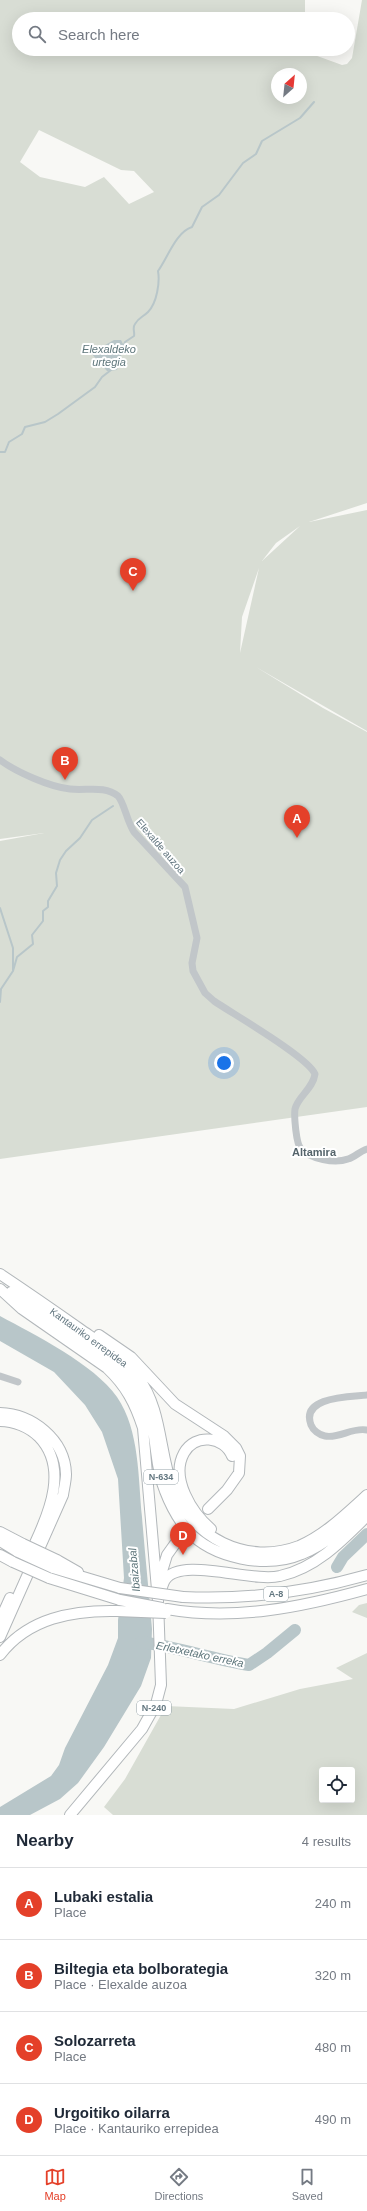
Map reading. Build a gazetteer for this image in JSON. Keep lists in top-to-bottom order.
{
  "streets": {
    "highway": [
      "Kantauriko errepidea",
      "N-634",
      "A-8",
      "N-240"
    ],
    "street": ["Elexalde auzoa"]
  },
  "districts": ["Altamira"],
  "water": ["Elexaldeko urtegia", "Ibaizabal", "Erletxetako erreka"],
  "north": "top right",
  "page": {
    "search": "Search here",
    "pins": [
      "C",
      "B",
      "A",
      "D"
    ],
    "heading": ["Nearby", "4 results"],
    "list": [
      {
        "mark": "A",
        "name": "Lubaki estalia",
        "note": "Place",
        "value": "240 m"
      },
      {
        "mark": "B",
        "name": "Biltegia eta bolborategia",
        "note": "Place · Elexalde auzoa",
        "value": "320 m"
      },
      {
        "mark": "C",
        "name": "Solozarreta",
        "note": "Place",
        "value": "480 m"
      },
      {
        "mark": "D",
        "name": "Urgoitiko oilarra",
        "note": "Place · Kantauriko errepidea",
        "value": "490 m"
      }
    ],
    "nav": ["Map", "Directions", "Saved"]
  }
}
